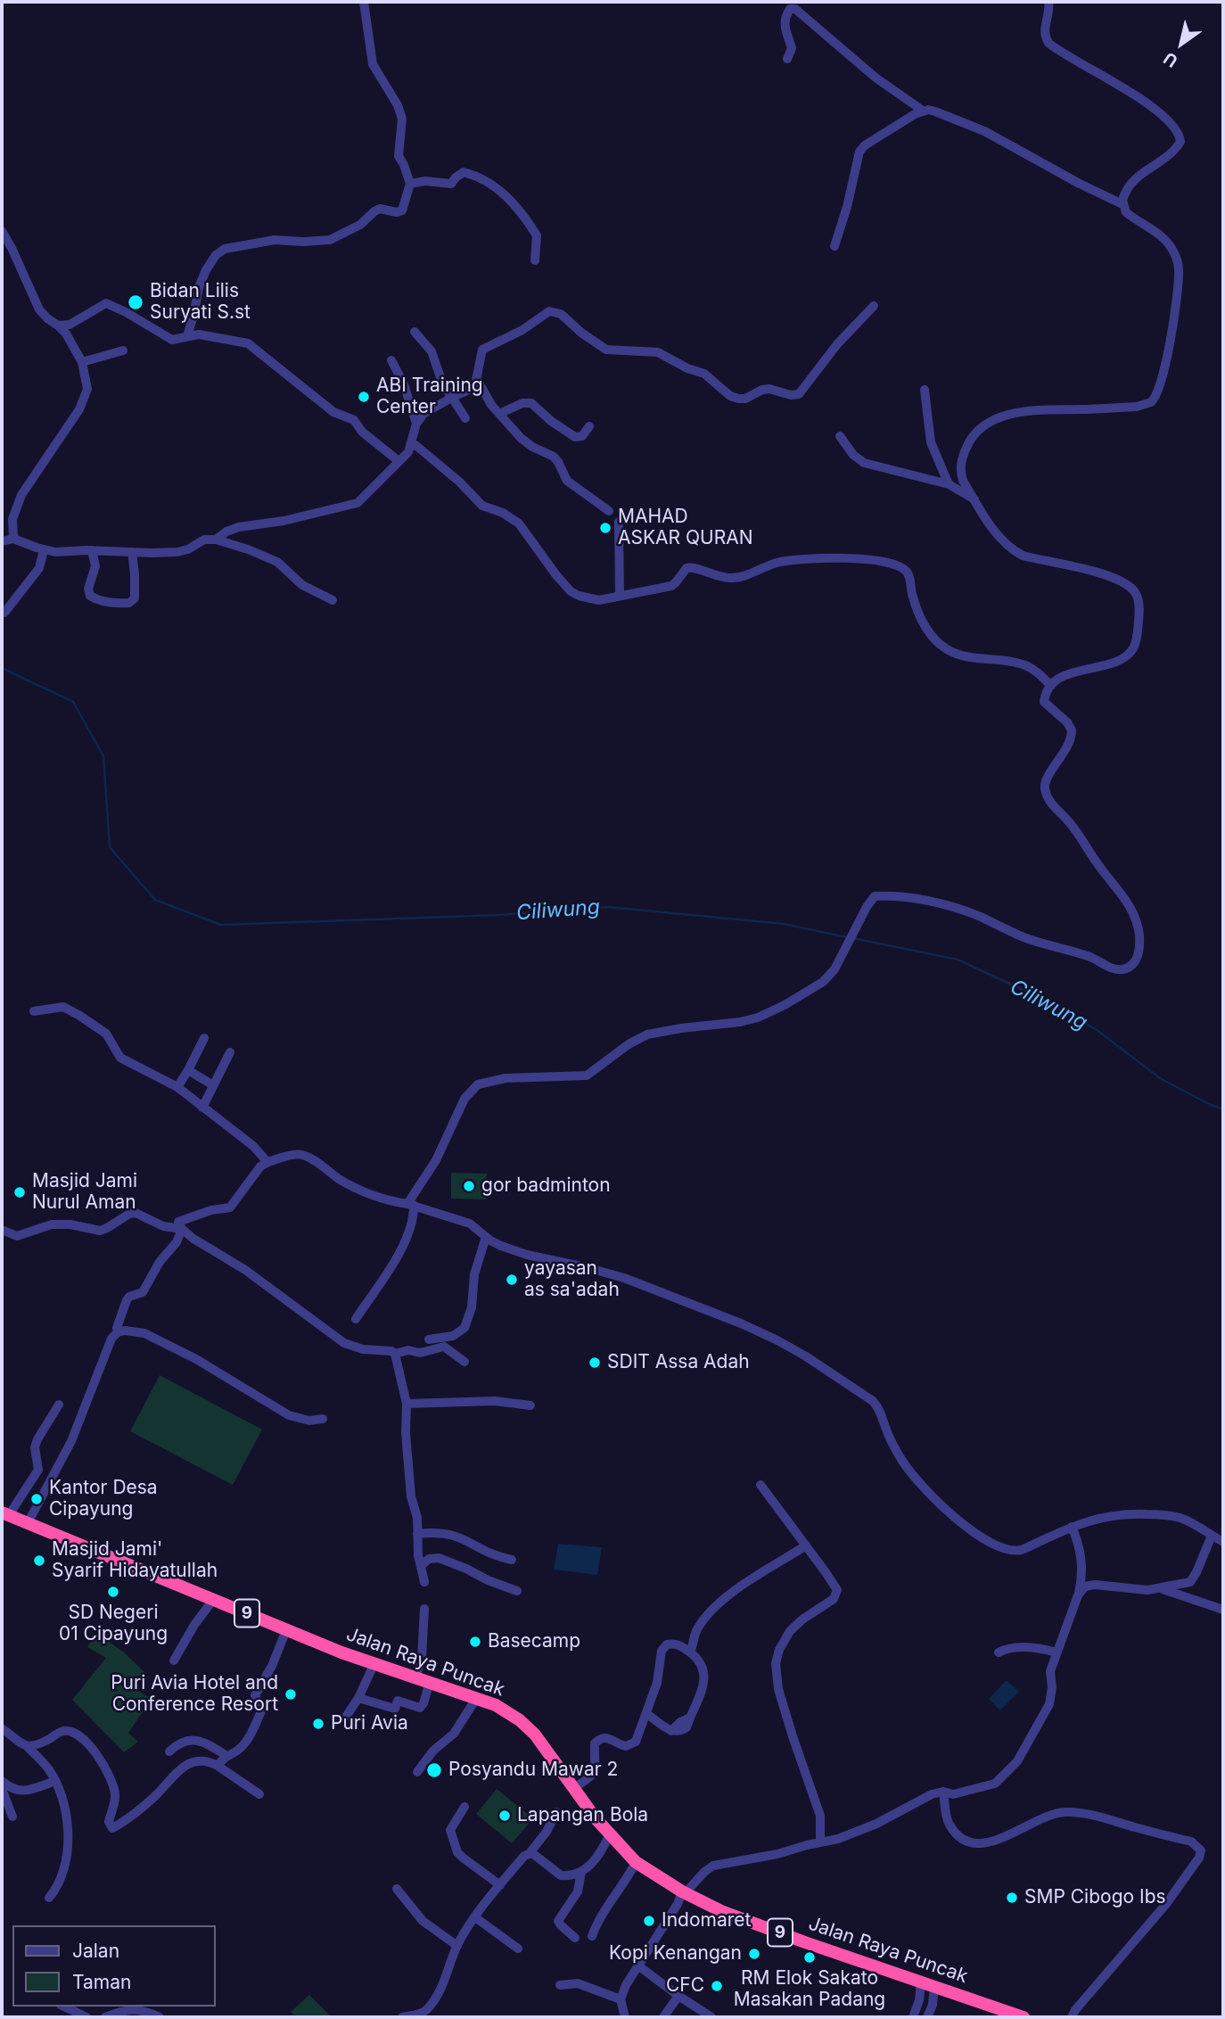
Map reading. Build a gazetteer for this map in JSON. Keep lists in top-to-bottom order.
{
  "streets": {
    "highway": ["9", "Jalan Raya Puncak"]
  },
  "water": ["Ciliwung"],
  "places": [
    "Bidan Lilis Suryati S.st",
    "ABI Training Center",
    "MAHAD ASKAR QURAN",
    "gor badminton",
    "Masjid Jami Nurul Aman",
    "yayasan as sa'adah",
    "SDIT Assa Adah",
    "Kantor Desa Cipayung",
    "Masjid Jami' Syarif Hidayatullah",
    "SD Negeri 01 Cipayung",
    "Basecamp",
    "Puri Avia Hotel and Conference Resort",
    "Puri Avia",
    "Posyandu Mawar 2",
    "Lapangan Bola",
    "SMP Cibogo Ibs",
    "Indomaret",
    "Kopi Kenangan",
    "RM Elok Sakato Masakan Padang",
    "CFC"
  ],
  "legend": ["Jalan", "Taman"],
  "north": "bottom left"
}
